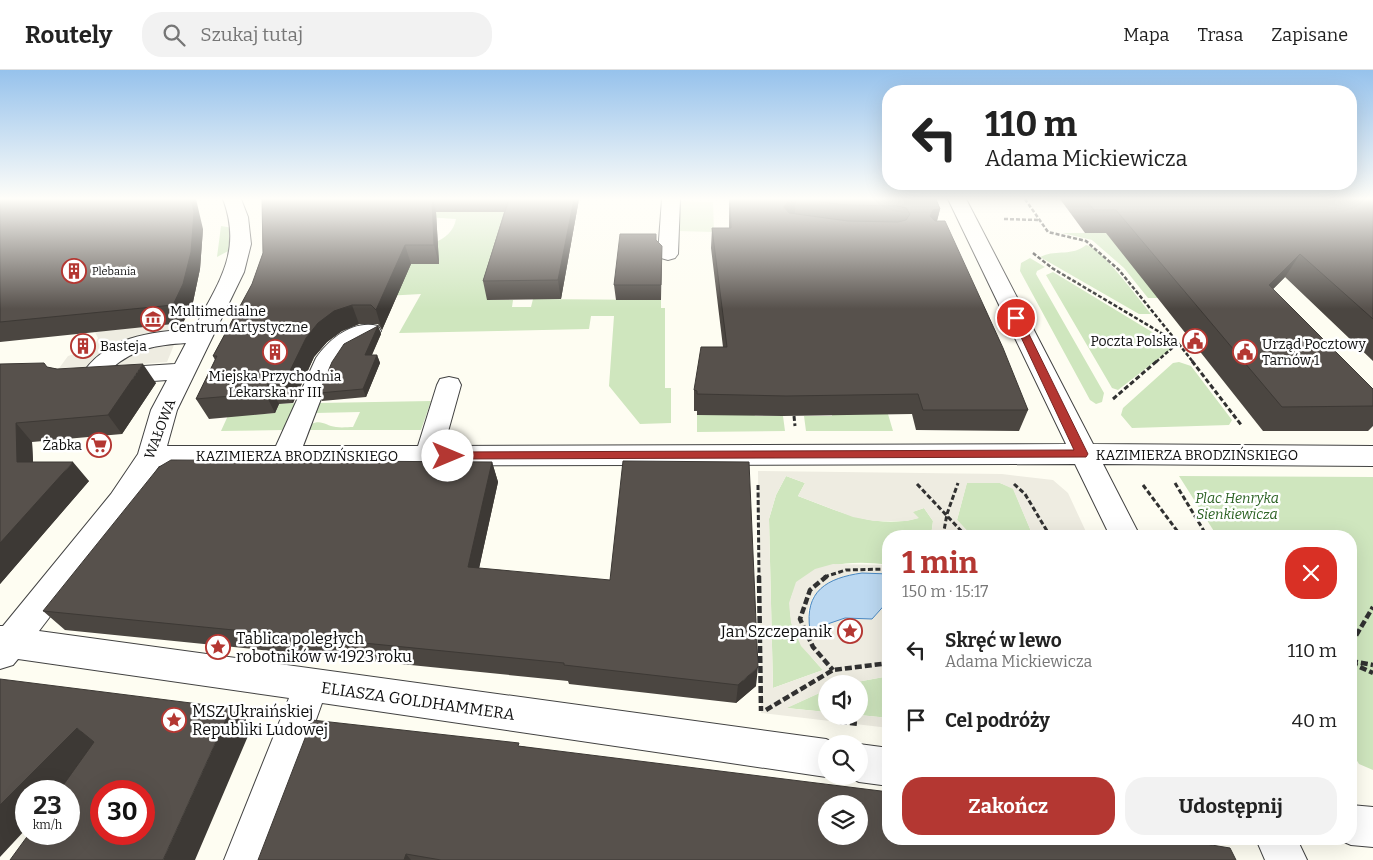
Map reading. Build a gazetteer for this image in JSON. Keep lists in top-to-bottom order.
{
  "streets": {
    "street": ["WAŁOWA", "KAZIMIERZA BRODZIŃSKIEGO", "ELIASZA GOLDHAMMERA"]
  },
  "crossings": [
    ["WAŁOWA", "KAZIMIERZA BRODZIŃSKIEGO"],
    ["WAŁOWA", "ELIASZA GOLDHAMMERA"]
  ],
  "parks": ["Plac Henryka Sienkiewicza"],
  "places": {
    "building": ["Plebania", "Basteja", "Miejska Przychodnia Lekarska nr III"],
    "museum": ["Multimedialne Centrum Artystyczne"],
    "public building": ["Poczta Polska", "Urząd Pocztowy Tarnów 1"],
    "supermarket": ["Żabka"],
    "place": ["Jan Szczepanik", "Tablica poległych robotników w 1923 roku", "MSZ Ukraińskiej Republiki Ludowej"]
  },
  "page": {
    "header": "Routely",
    "search": "Szukaj tutaj",
    "nav": ["Mapa", "Trasa", "Zapisane"],
    "turn": ["110 m", "Adama Mickiewicza"],
    "heading": ["1 min", "150 m · 15:17"],
    "list": [
      {
        "name": "Skręć w lewo",
        "note": "Adama Mickiewicza",
        "value": "110 m"
      },
      {
        "name": "Cel podróży",
        "value": "40 m"
      }
    ],
    "buttons": ["Zakończ", "Udostępnij"],
    "speed": "23 km/h",
    "limit": "30"
  }
}
